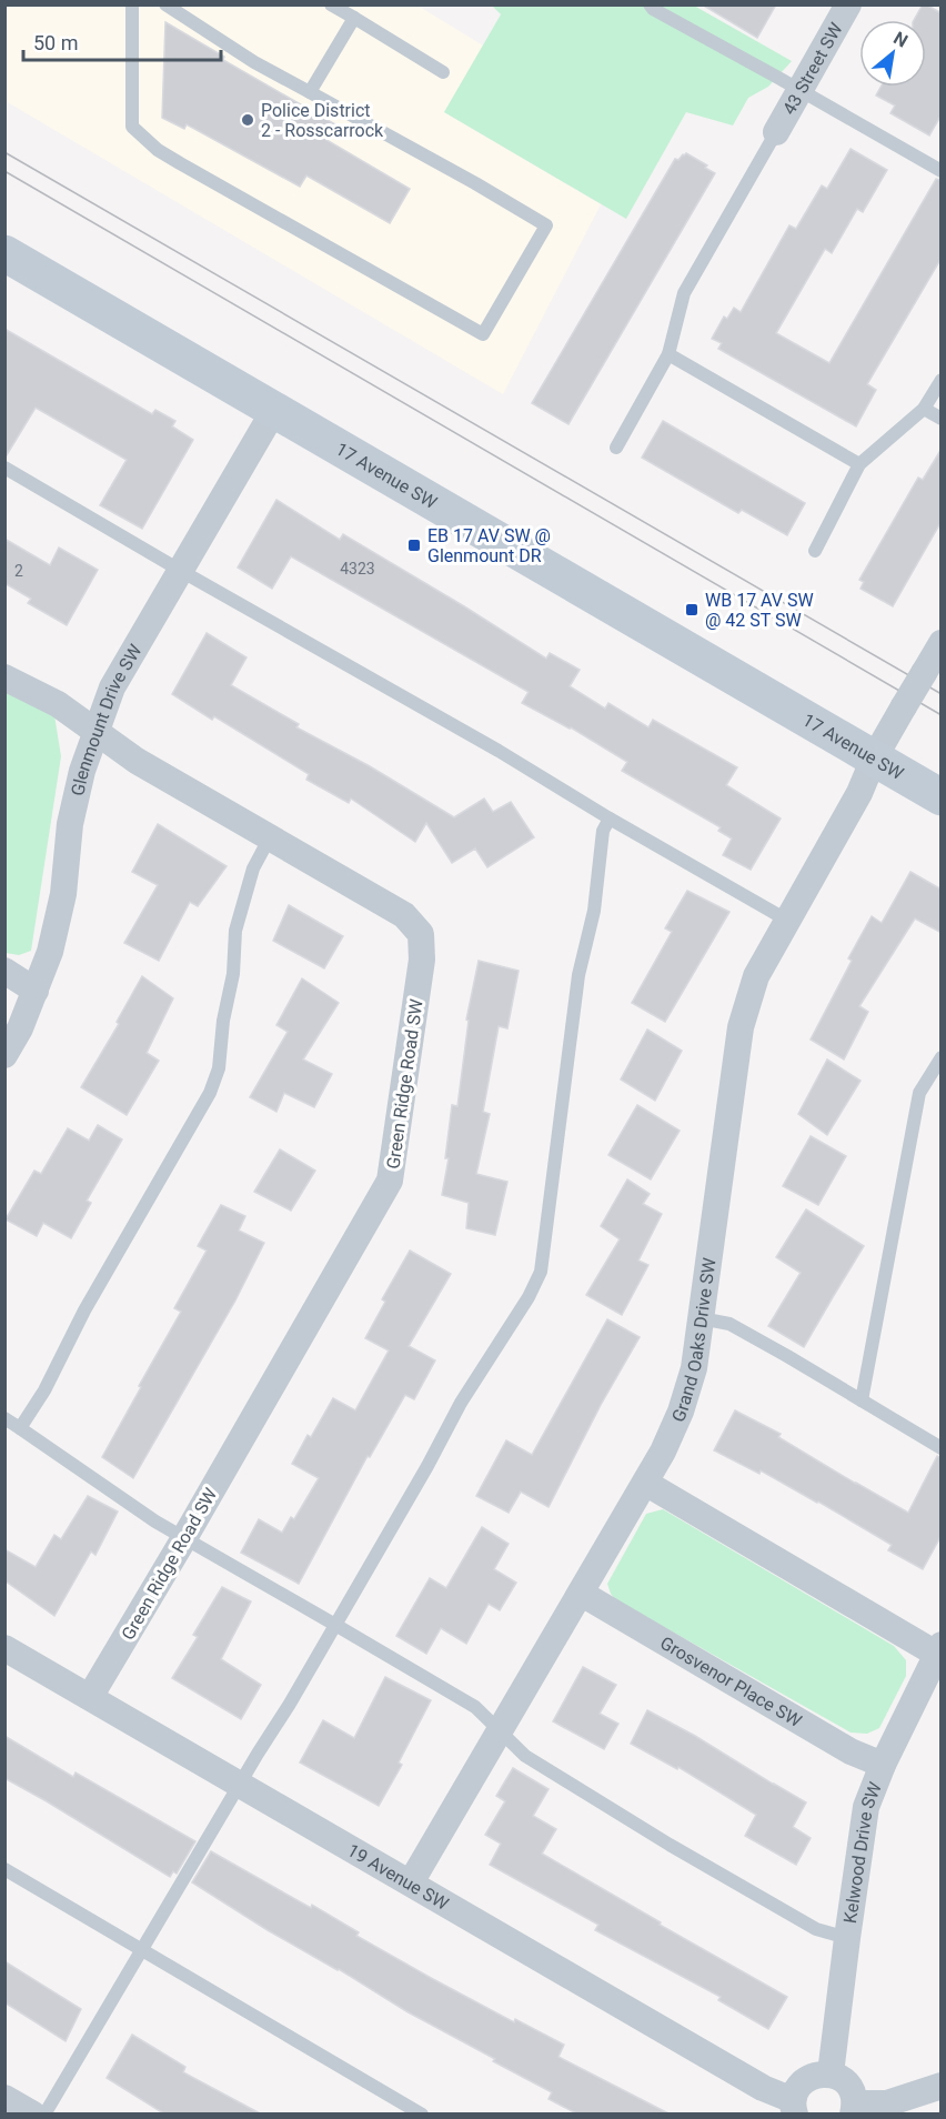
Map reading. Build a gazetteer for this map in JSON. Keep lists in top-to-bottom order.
{
  "streets": {
    "main road": ["17 Avenue SW"],
    "street": [
      "43 Street SW",
      "Glenmount Drive SW",
      "Green Ridge Road SW",
      "Grand Oaks Drive SW",
      "Grosvenor Place SW",
      "Kelwood Drive SW",
      "19 Avenue SW"
    ]
  },
  "crossings": [
    ["17 Avenue SW", "Glenmount Drive SW"],
    ["17 Avenue SW", "Grand Oaks Drive SW"],
    ["Glenmount Drive SW", "Green Ridge Road SW"],
    ["Green Ridge Road SW", "19 Avenue SW"],
    ["Grand Oaks Drive SW", "Grosvenor Place SW"],
    ["Grand Oaks Drive SW", "19 Avenue SW"],
    ["Grosvenor Place SW", "Kelwood Drive SW"]
  ],
  "places": {
    "other": ["Police District 2 - Rosscarrock"],
    "transit": ["EB 17 AV SW @ Glenmount DR", "WB 17 AV SW @ 42 ST SW"]
  },
  "house_numbers": ["4323", "2"],
  "scale_bar": "50 m",
  "north": "top right"
}
